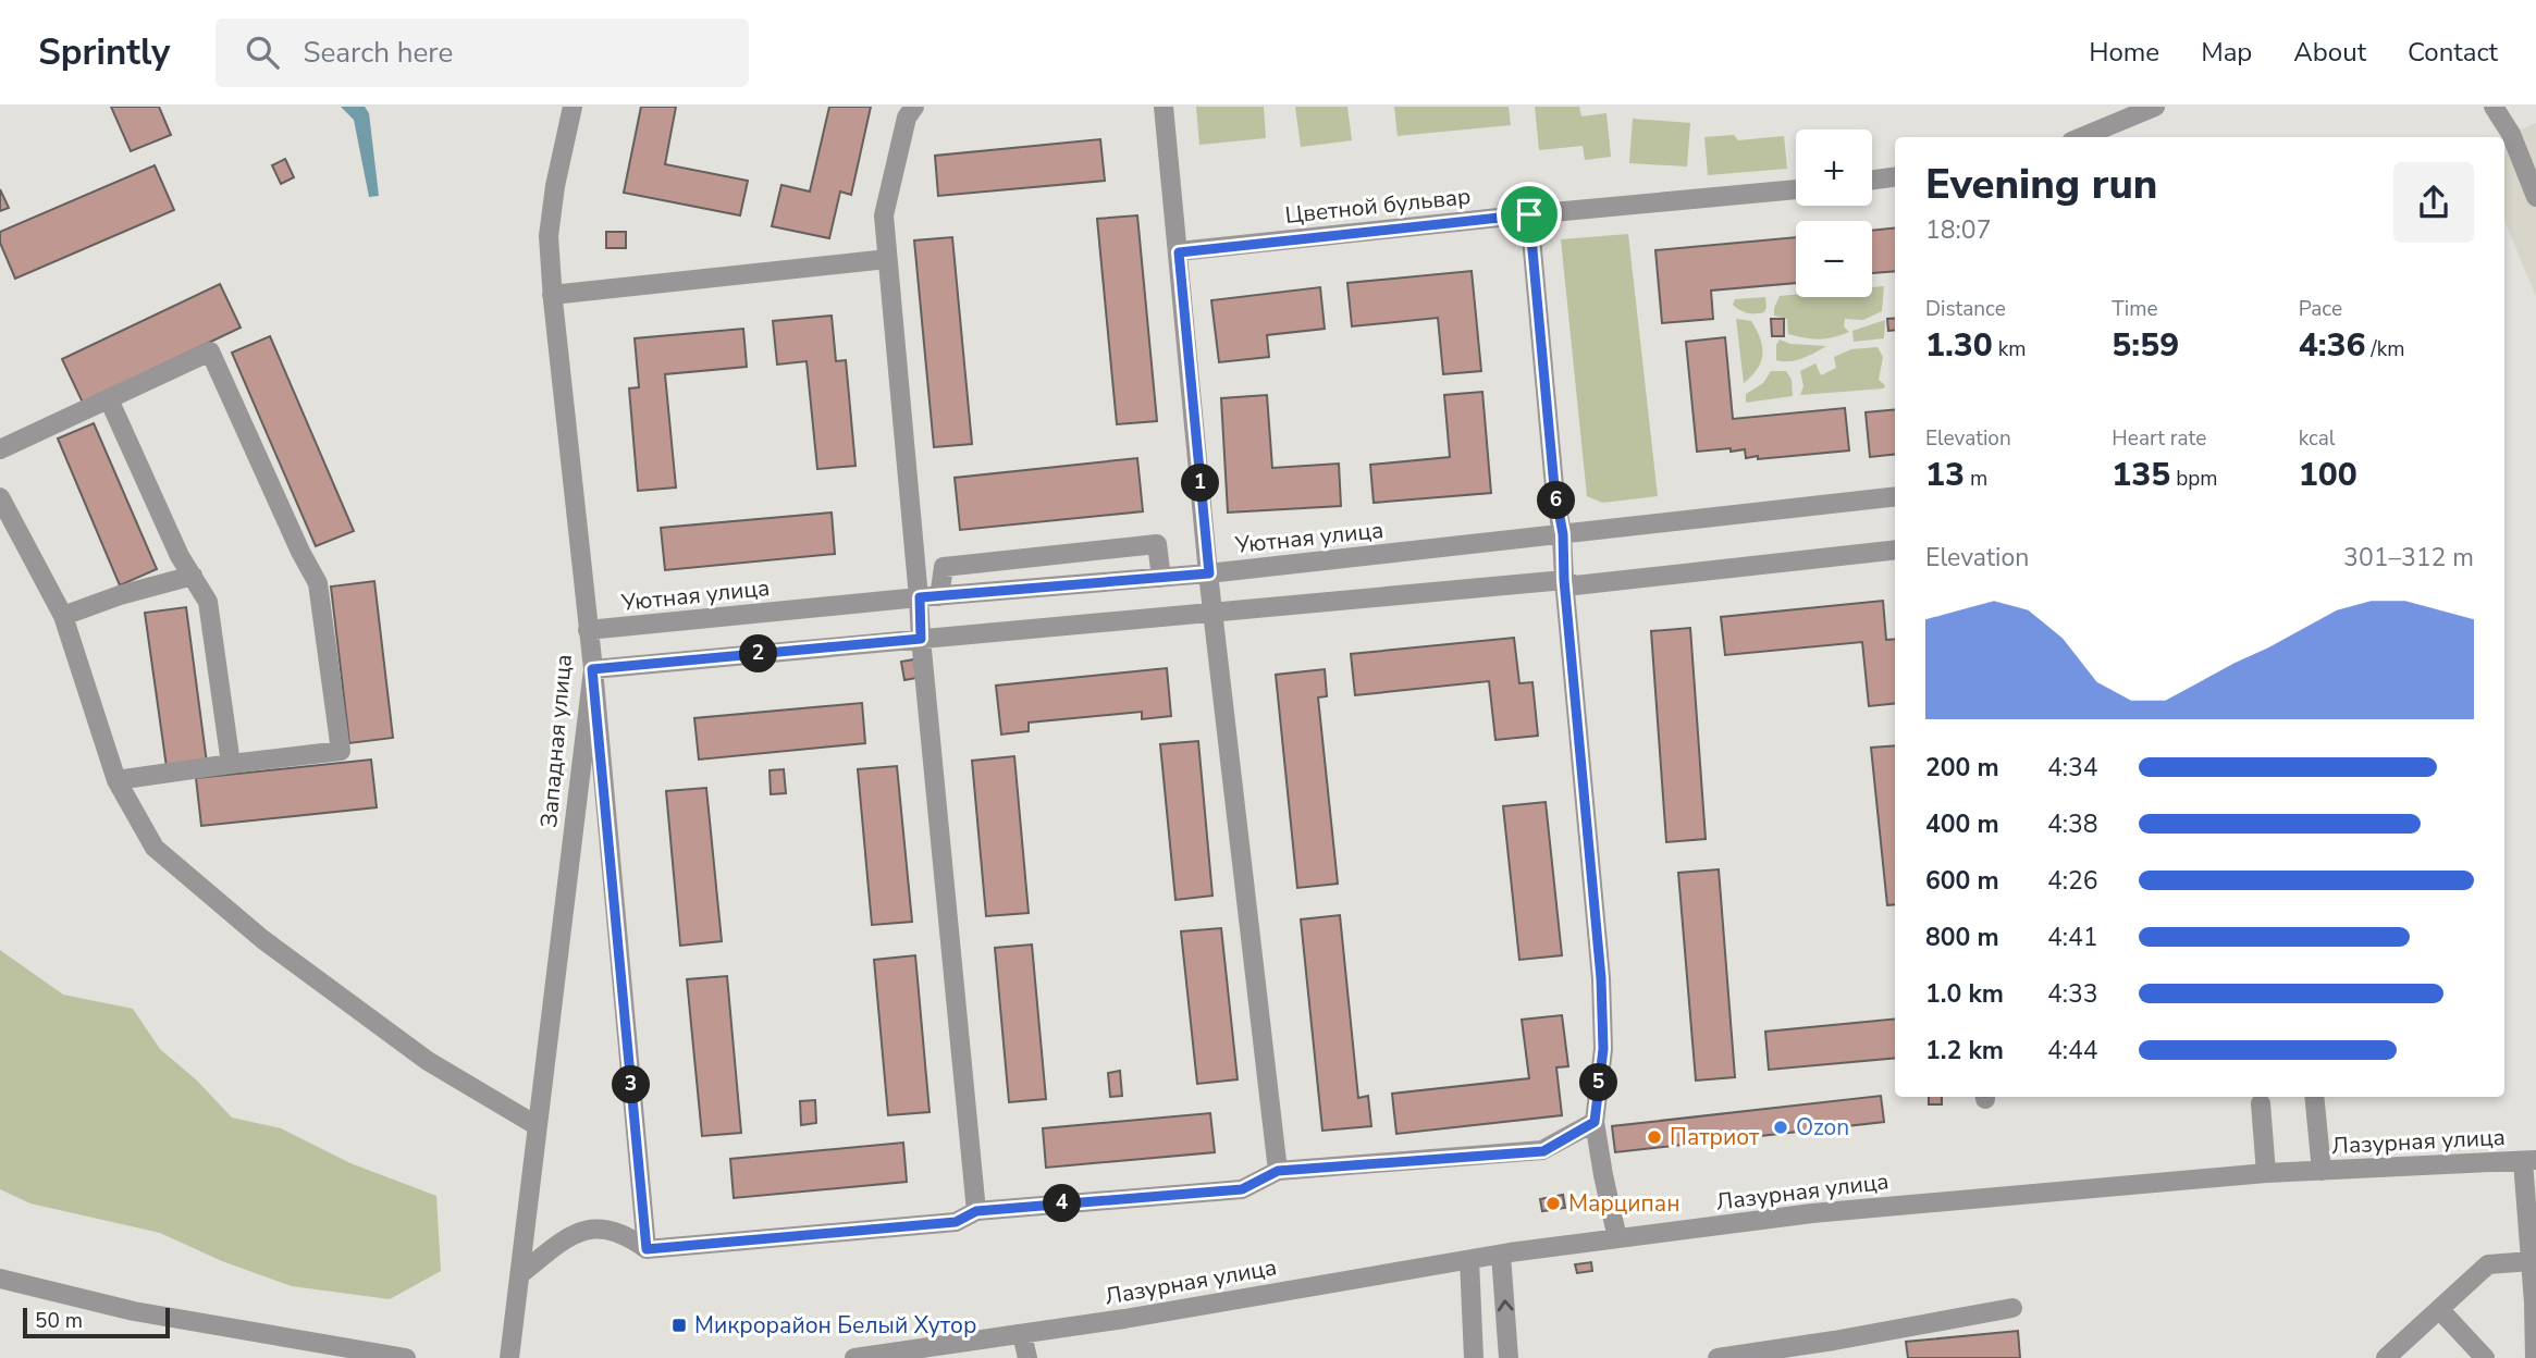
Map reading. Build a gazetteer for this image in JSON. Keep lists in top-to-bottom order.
{
  "streets": {
    "street": [
      "Цветной бульвар",
      "Уютная улица",
      "Западная улица",
      "Лазурная улица"
    ]
  },
  "crossings": [
    ["Уютная улица", "Западная улица"]
  ],
  "places": {
    "other": ["Ozon", "Патриот", "Марципан"],
    "transit": ["Микрорайон Белый Хутор"]
  },
  "scale_bar": "50 m",
  "page": {
    "header": "Sprintly",
    "search": "Search here",
    "nav": [
      "Home",
      "Map",
      "About",
      "Contact"
    ],
    "map_buttons": ["+", "−"],
    "heading": ["Evening run", "18:07"],
    "stats": [
      ["Distance", "1.30 km"],
      ["Time", "5:59"],
      ["Pace", "4:36 /km"],
      ["Elevation", "13 m"],
      ["Heart rate", "135 bpm"],
      ["kcal", "100"]
    ],
    "pins": [
      "1",
      "6",
      "2",
      "5",
      "3",
      "4"
    ],
    "chart": ["Elevation", "301–312 m"],
    "list": [
      {
        "name": "200 m",
        "note": "4:34"
      },
      {
        "name": "400 m",
        "note": "4:38"
      },
      {
        "name": "600 m",
        "note": "4:26"
      },
      {
        "name": "800 m",
        "note": "4:41"
      },
      {
        "name": "1.0 km",
        "note": "4:33"
      },
      {
        "name": "1.2 km",
        "note": "4:44"
      }
    ],
    "scale": "50 m"
  }
}
